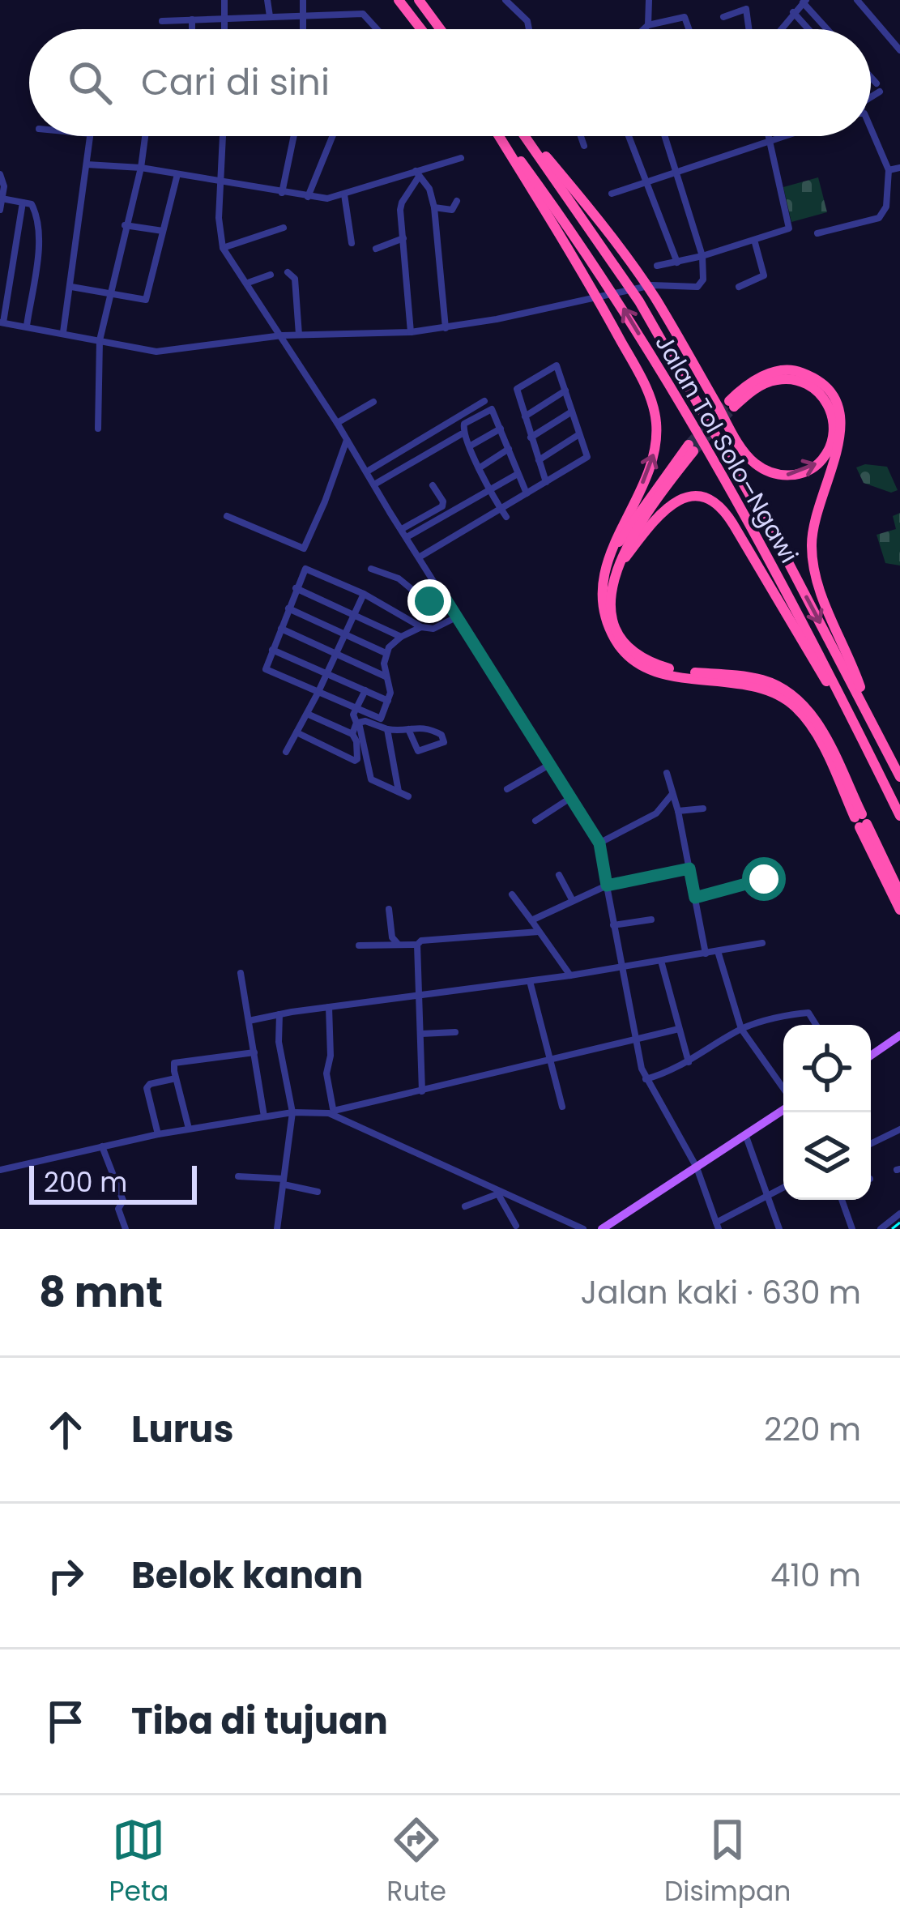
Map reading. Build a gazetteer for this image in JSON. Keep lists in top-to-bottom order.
{
  "streets": {
    "highway": ["Jalan Tol Solo–Ngawi"]
  },
  "scale_bar": "200 m",
  "page": {
    "search": "Cari di sini",
    "scale": "200 m",
    "heading": ["8 mnt", "Jalan kaki · 630 m"],
    "list": [
      ["Lurus", "220 m"],
      ["Belok kanan", "410 m"],
      "Tiba di tujuan"
    ],
    "nav": ["Peta", "Rute", "Disimpan"]
  }
}
